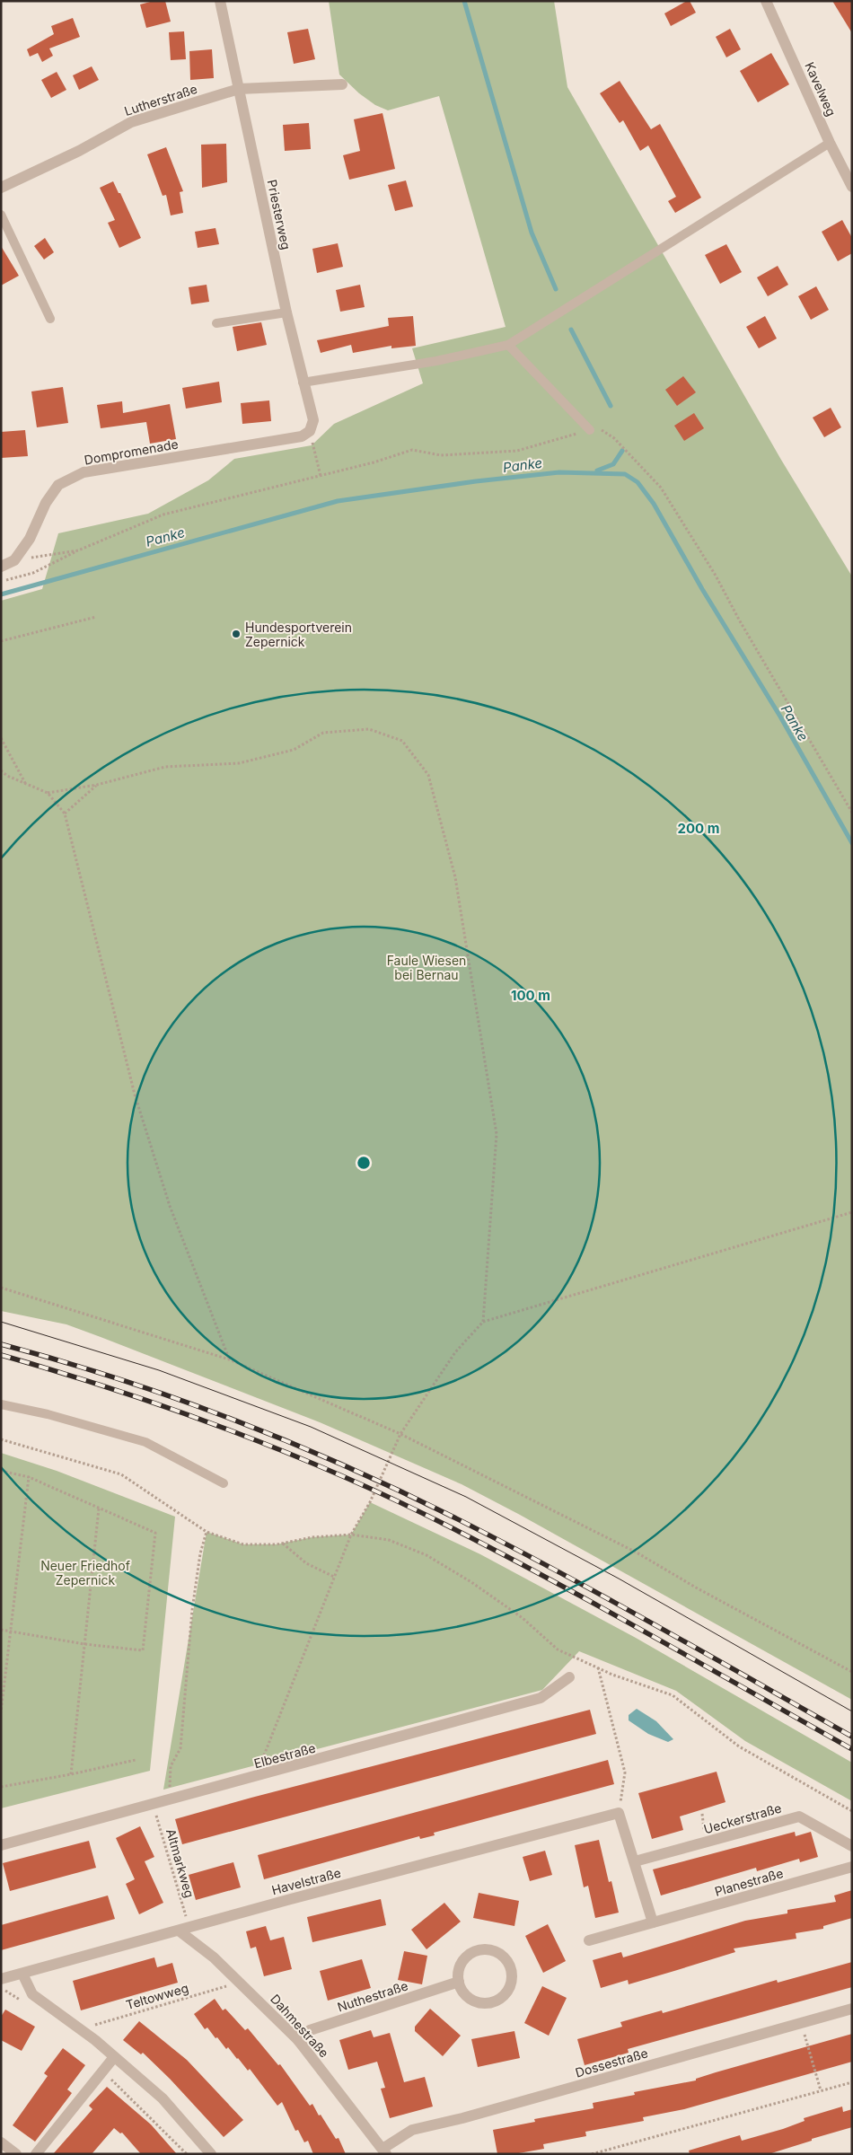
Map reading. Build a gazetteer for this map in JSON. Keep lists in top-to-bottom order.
{
  "streets": {
    "street": [
      "Kavelweg",
      "Lutherstraße",
      "Priesterweg",
      "Dompromenade",
      "Elbestraße",
      "Ueckerstraße",
      "Havelstraße",
      "Planestraße",
      "Nuthestraße",
      "Dahmestraße",
      "Dossestraße"
    ],
    "path": ["Altmarkweg", "Teltowweg"]
  },
  "crossings": [
    ["Lutherstraße", "Priesterweg"],
    ["Priesterweg", "Dompromenade"],
    ["Elbestraße", "Altmarkweg"],
    ["Altmarkweg", "Havelstraße"],
    ["Altmarkweg", "Dahmestraße"],
    ["Havelstraße", "Dahmestraße"],
    ["Teltowweg", "Dahmestraße"],
    ["Nuthestraße", "Dahmestraße"],
    ["Dahmestraße", "Dossestraße"]
  ],
  "water": ["Panke"],
  "parks": ["Faule Wiesen bei Bernau", "Neuer Friedhof Zepernick"],
  "places": ["Hundesportverein Zepernick"],
  "rings": ["200 m", "100 m"]
}
